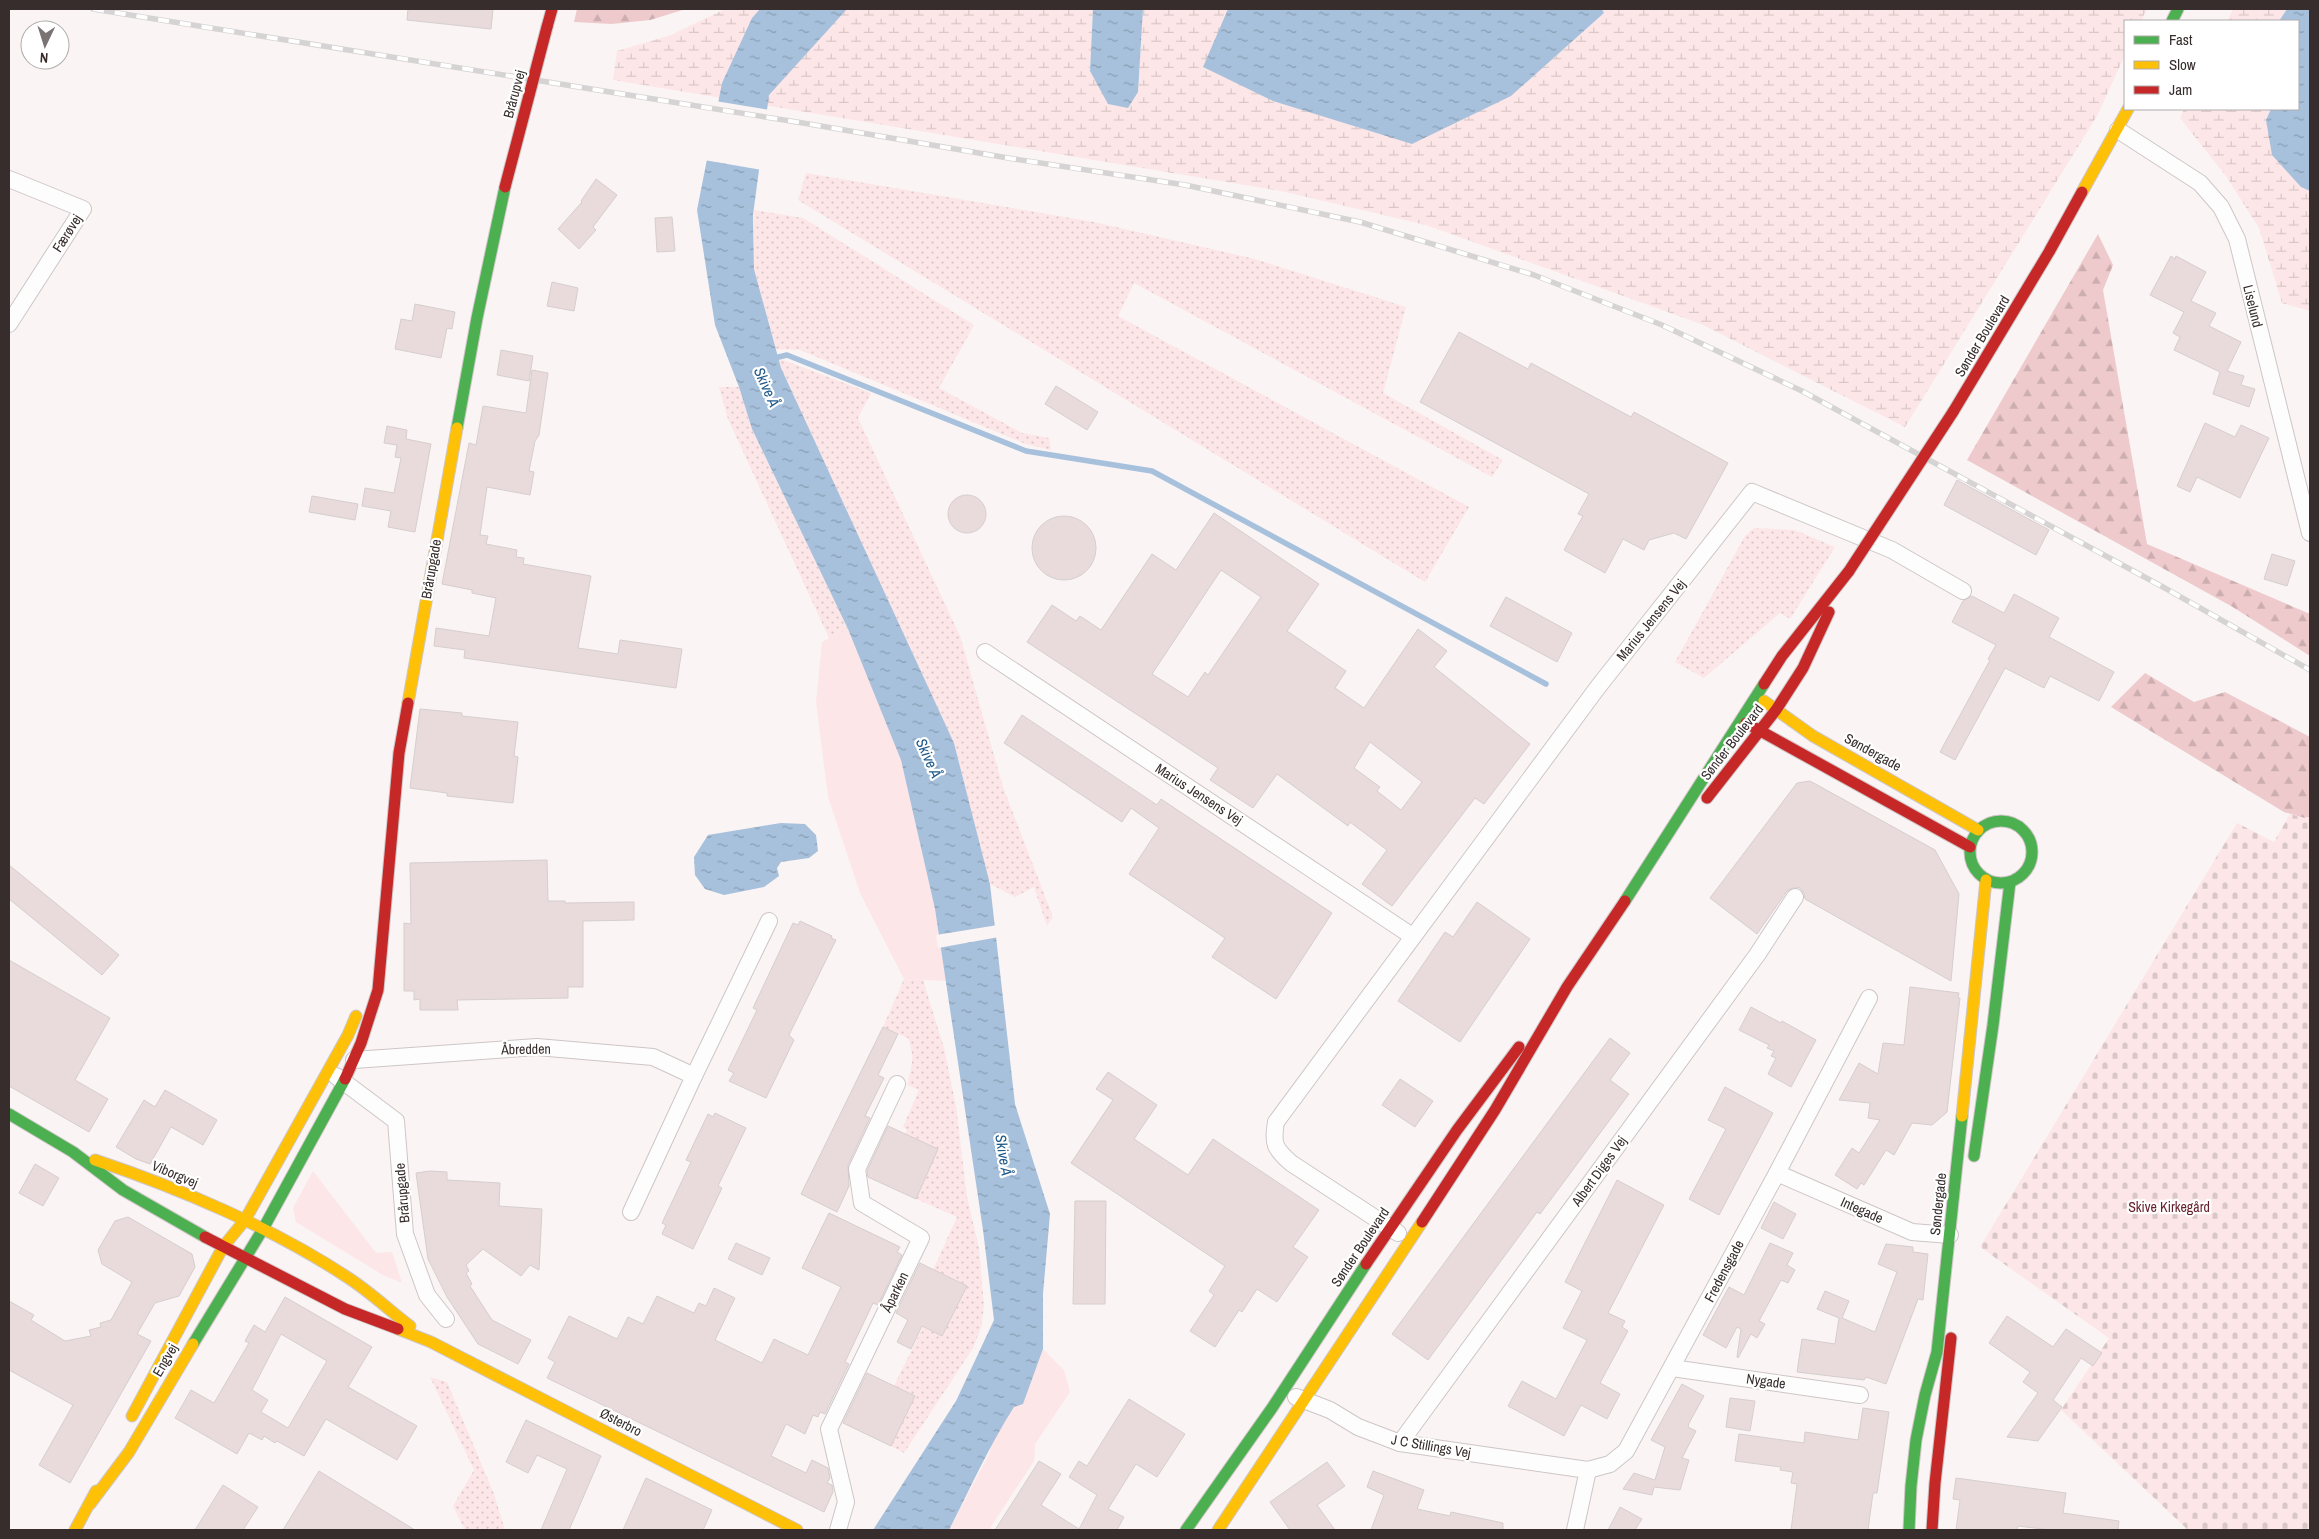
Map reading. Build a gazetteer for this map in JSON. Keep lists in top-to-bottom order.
{
  "streets": {
    "street": [
      "Brårupvej",
      "Færøvej",
      "Liselund",
      "Sønder Boulevard",
      "Brårupgade",
      "Marius Jensens Vej",
      "Søndergade",
      "Åbredden",
      "Albert Diges Vej",
      "Viborgvej",
      "Integade",
      "Fredensgade",
      "Åparken",
      "Engvej",
      "Nygade",
      "Østerbro",
      "J C Stillings Vej"
    ]
  },
  "crossings": [
    ["Brårupvej", "Brårupgade"],
    ["Liselund", "Sønder Boulevard"],
    ["Sønder Boulevard", "Marius Jensens Vej"],
    ["Sønder Boulevard", "Søndergade"],
    ["Sønder Boulevard", "J C Stillings Vej"],
    ["Brårupgade", "Åbredden"],
    ["Brårupgade", "Viborgvej"],
    ["Brårupgade", "Engvej"],
    ["Brårupgade", "Østerbro"],
    ["Søndergade", "Integade"],
    ["Albert Diges Vej", "J C Stillings Vej"],
    ["Viborgvej", "Engvej"],
    ["Viborgvej", "Østerbro"],
    ["Integade", "Fredensgade"],
    ["Fredensgade", "Nygade"],
    ["Fredensgade", "J C Stillings Vej"],
    ["Engvej", "Østerbro"]
  ],
  "water": ["Skive Å"],
  "parks": ["Skive Kirkegård"],
  "legend": ["Fast", "Slow", "Jam"],
  "north": "bottom"
}
